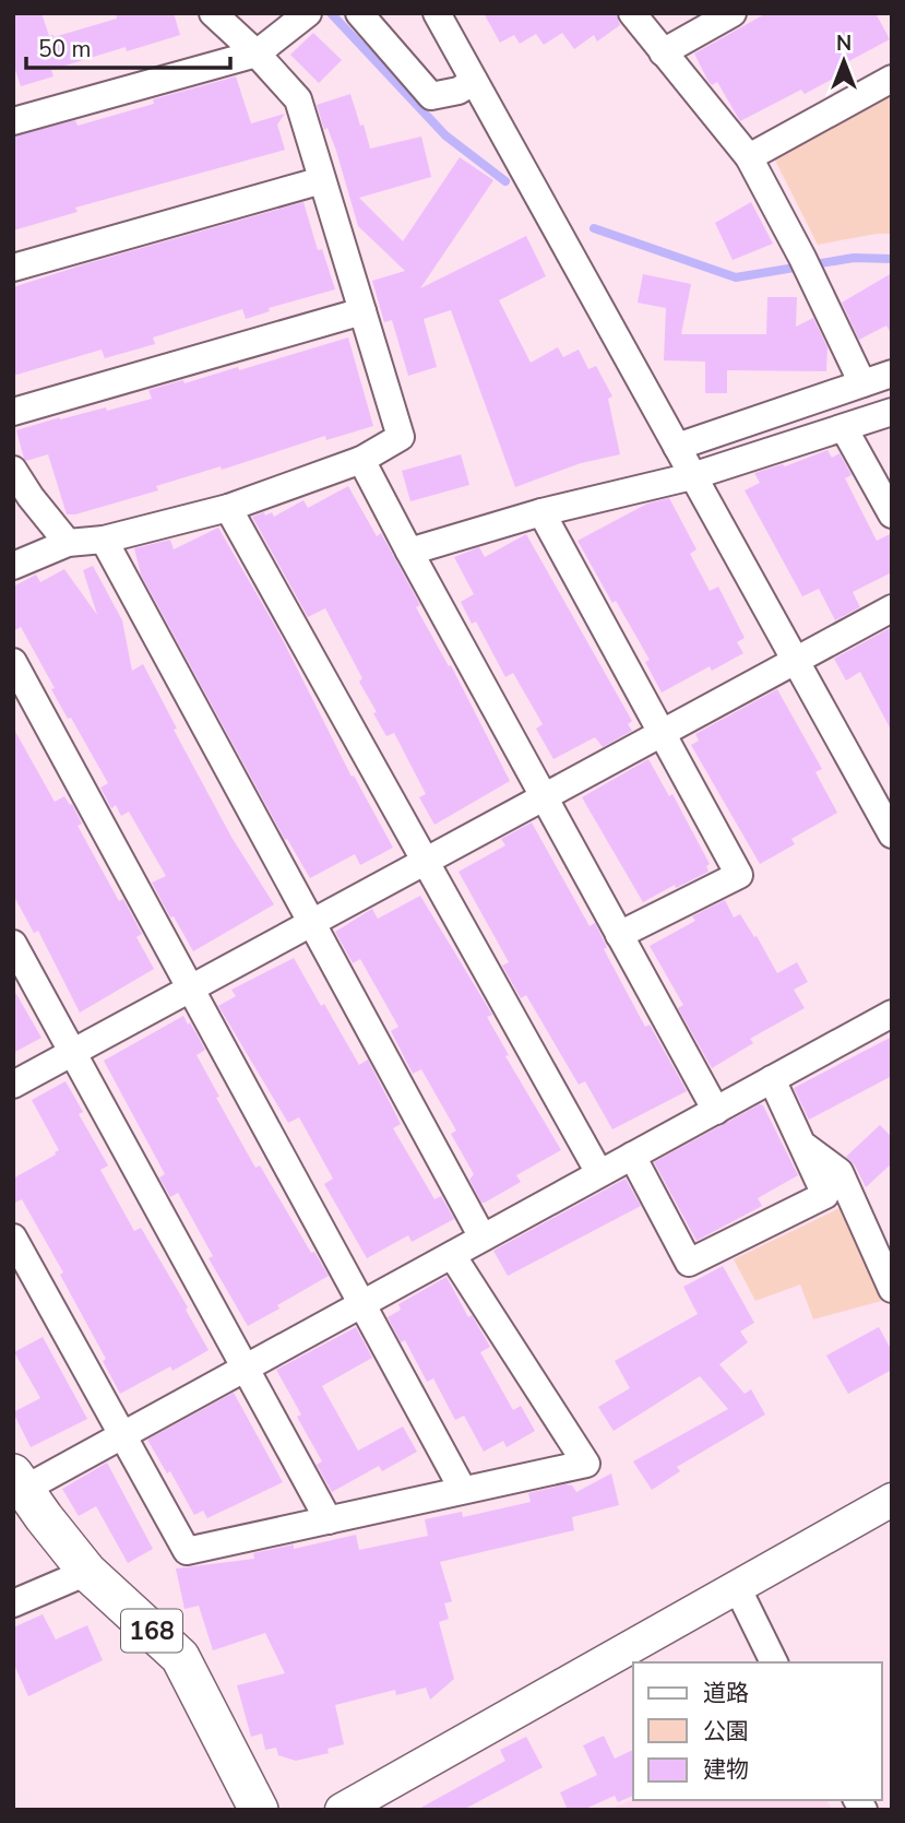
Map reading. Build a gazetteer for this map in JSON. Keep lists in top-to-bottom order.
{
  "streets": {
    "highway": ["168"]
  },
  "legend": ["道路", "公園", "建物"],
  "scale_bar": "50 m",
  "north": "top"
}
